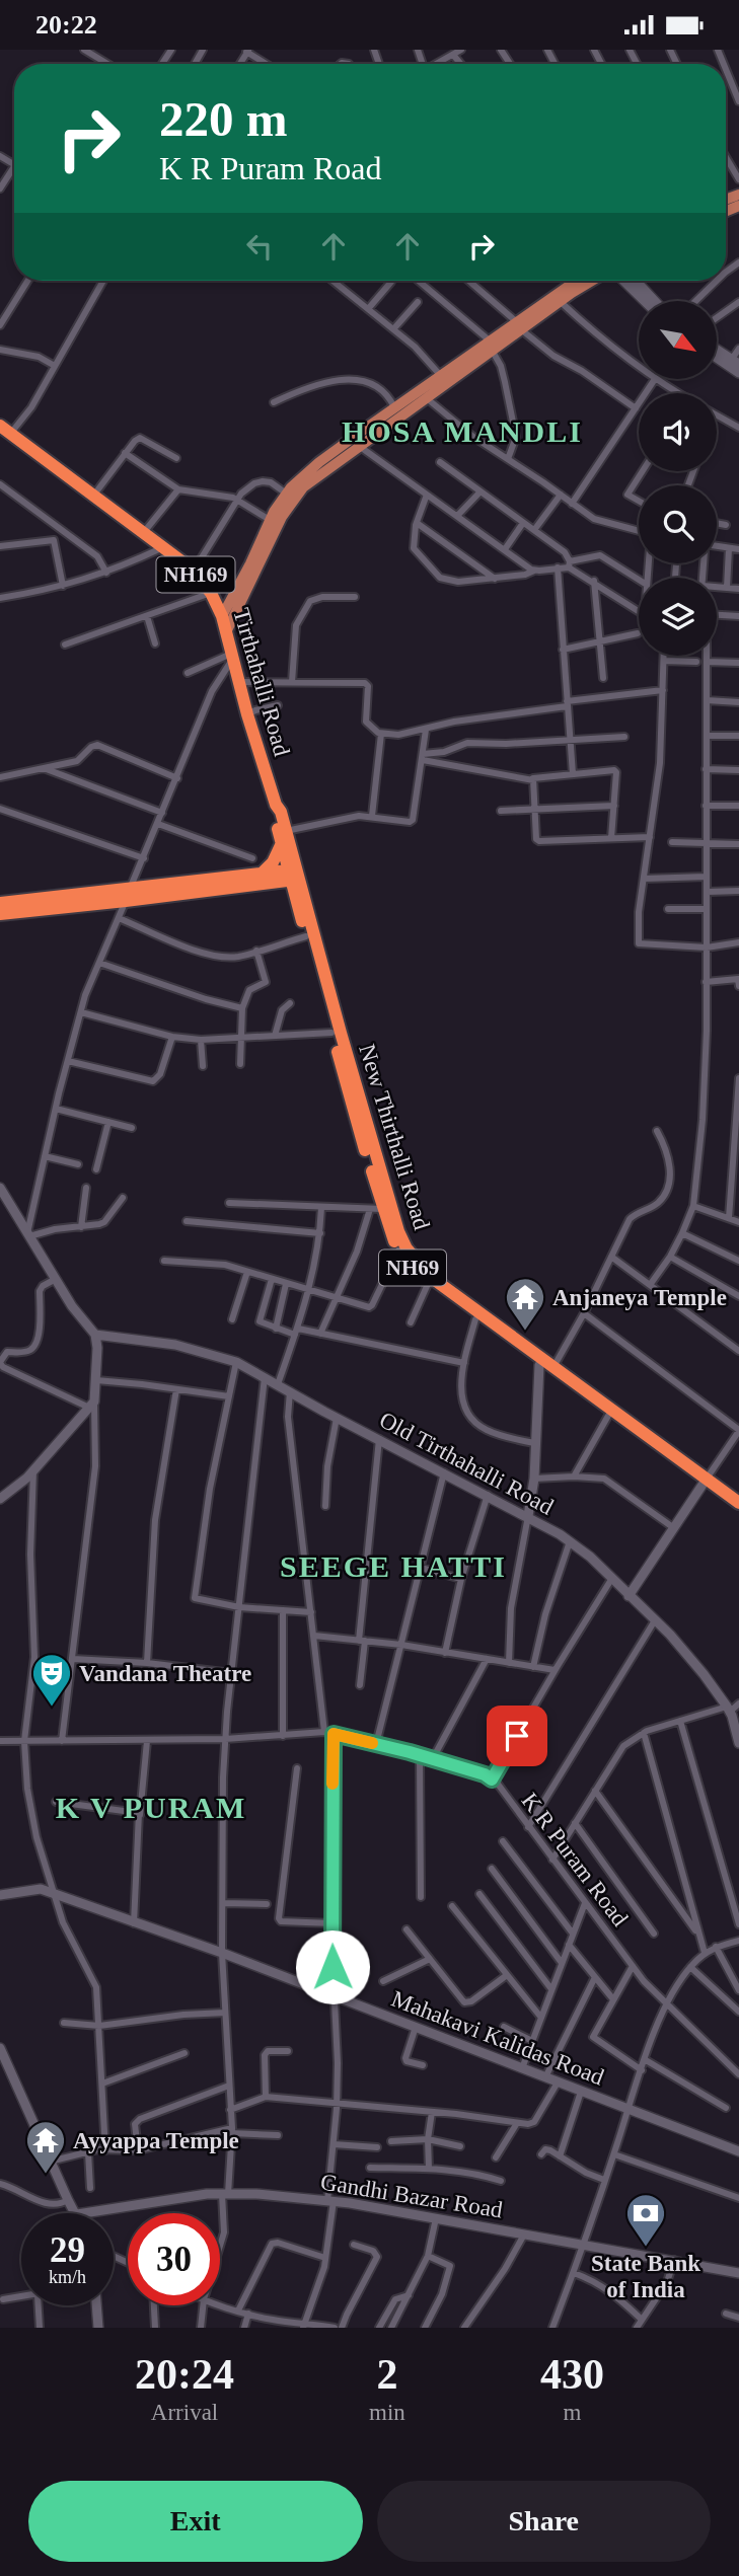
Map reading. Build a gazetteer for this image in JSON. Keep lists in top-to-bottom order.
{
  "streets": {
    "highway": [
      "NH169",
      "Tirthahalli Road",
      "New Thirthalli Road",
      "NH69"
    ],
    "street": [
      "Old Tirthahalli Road",
      "K R Puram Road",
      "Mahakavi Kalidas Road",
      "Gandhi Bazar Road"
    ]
  },
  "crossings": [
    ["NH169", "Tirthahalli Road"],
    ["NH169", "New Thirthalli Road"],
    ["NH169", "NH69"],
    ["Tirthahalli Road", "New Thirthalli Road"],
    ["Tirthahalli Road", "NH69"],
    ["New Thirthalli Road", "NH69"]
  ],
  "districts": ["HOSA MANDLI", "SEEGE HATTI", "K V PURAM"],
  "places": {
    "temple": ["Anjaneya Temple", "Ayyappa Temple"],
    "theatre": ["Vandana Theatre"],
    "bank": ["State Bank of India"]
  },
  "north": "bottom right",
  "page": {
    "status": "20:22",
    "turn": ["220 m", "K R Puram Road"],
    "speed": "29 km/h",
    "limit": "30",
    "eta": [
      "20:24",
      "Arrival",
      "2",
      "min",
      "430",
      "m"
    ],
    "buttons": ["Exit", "Share"]
  }
}
